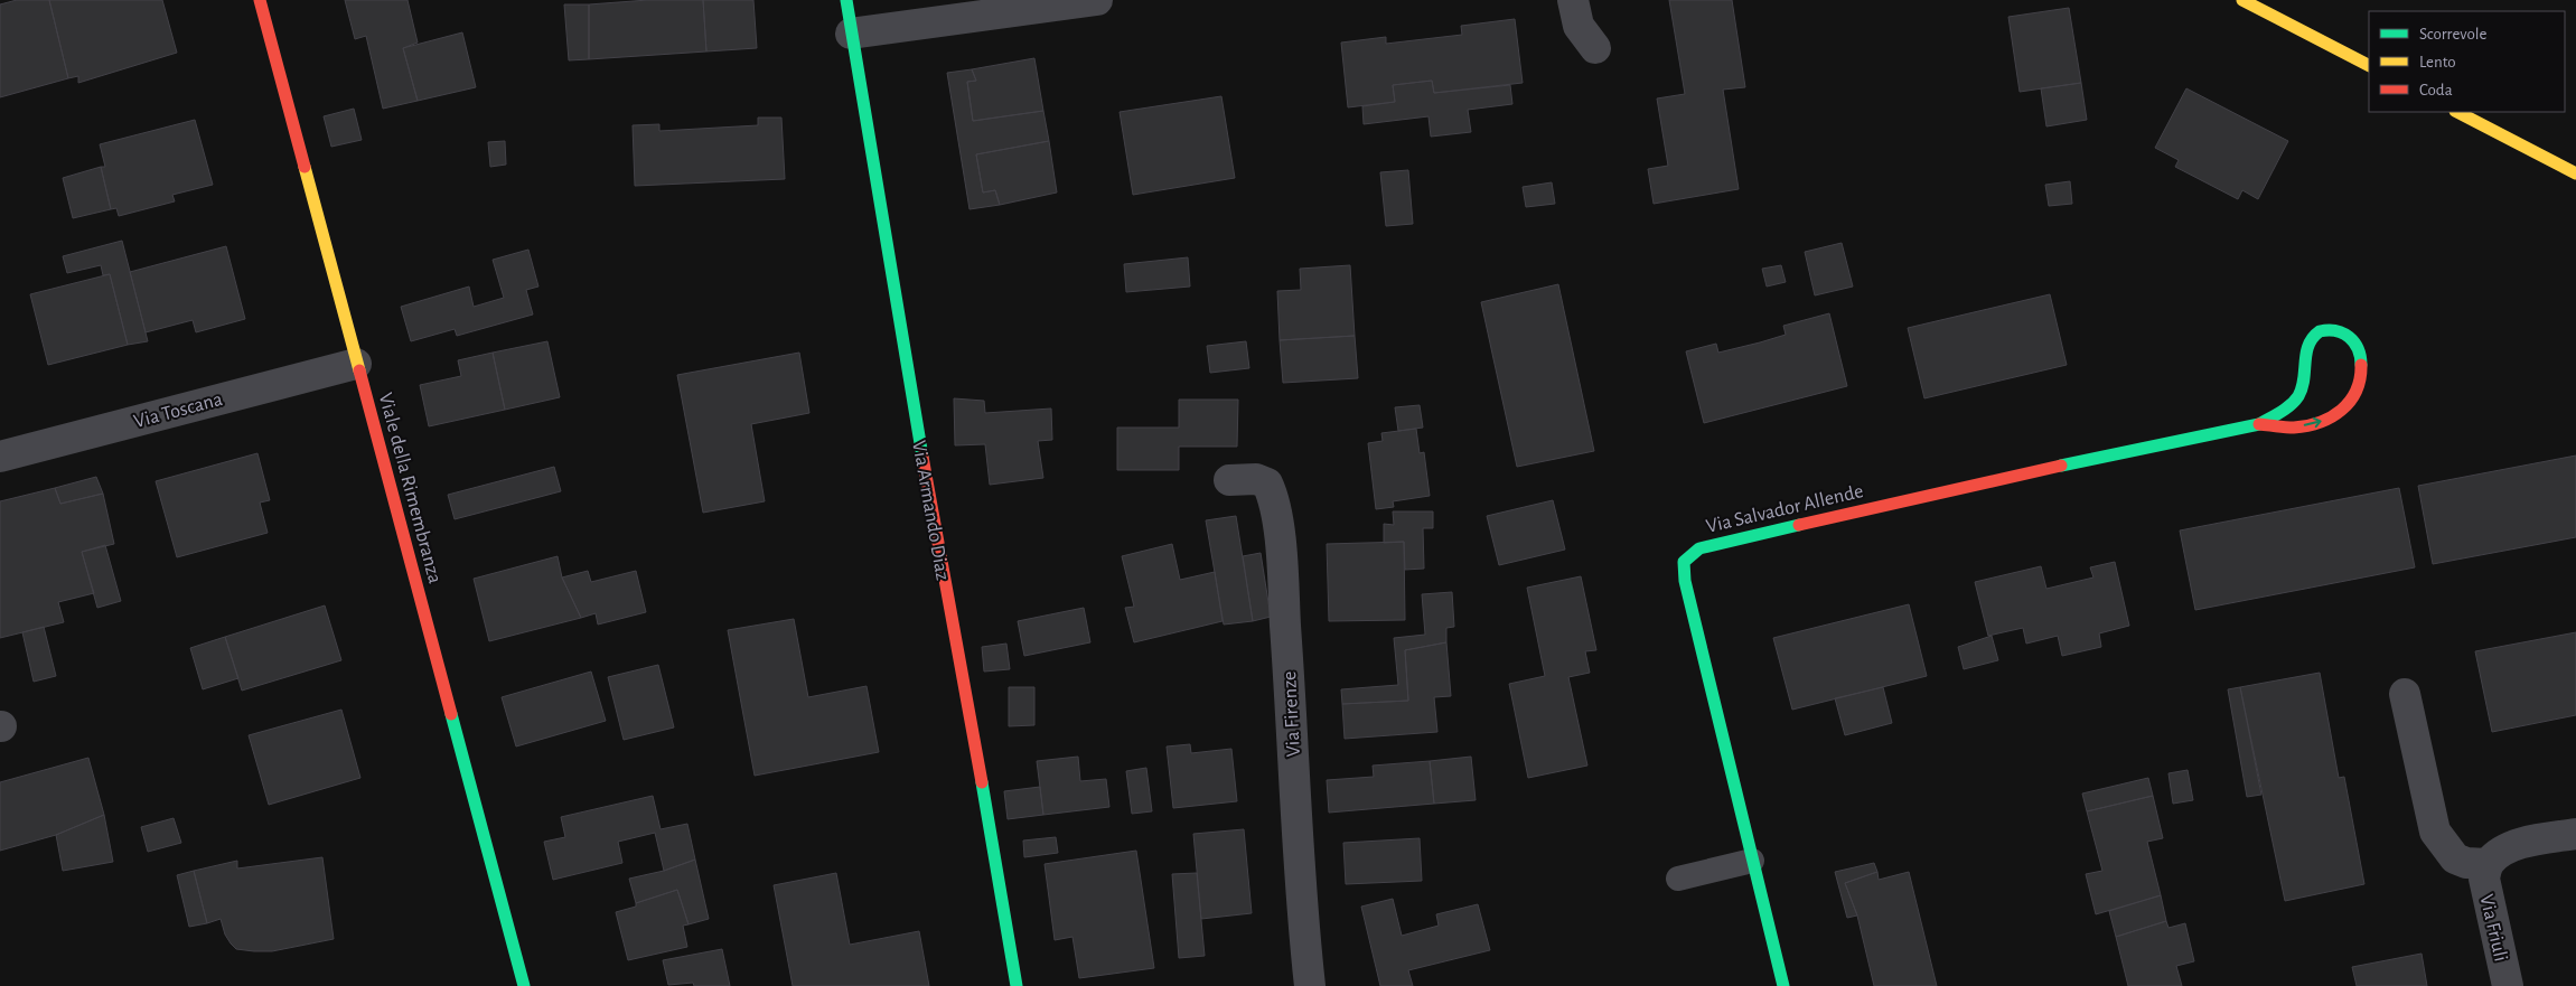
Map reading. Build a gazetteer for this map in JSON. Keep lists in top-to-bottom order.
{
  "streets": {
    "street": [
      "Via Toscana",
      "Viale della Rimembranza",
      "Via Salvador Allende",
      "Via Armando Diaz",
      "Via Firenze",
      "Via Friuli"
    ]
  },
  "crossings": [
    ["Via Toscana", "Viale della Rimembranza"]
  ],
  "legend": ["Scorrevole", "Lento", "Coda"]
}
